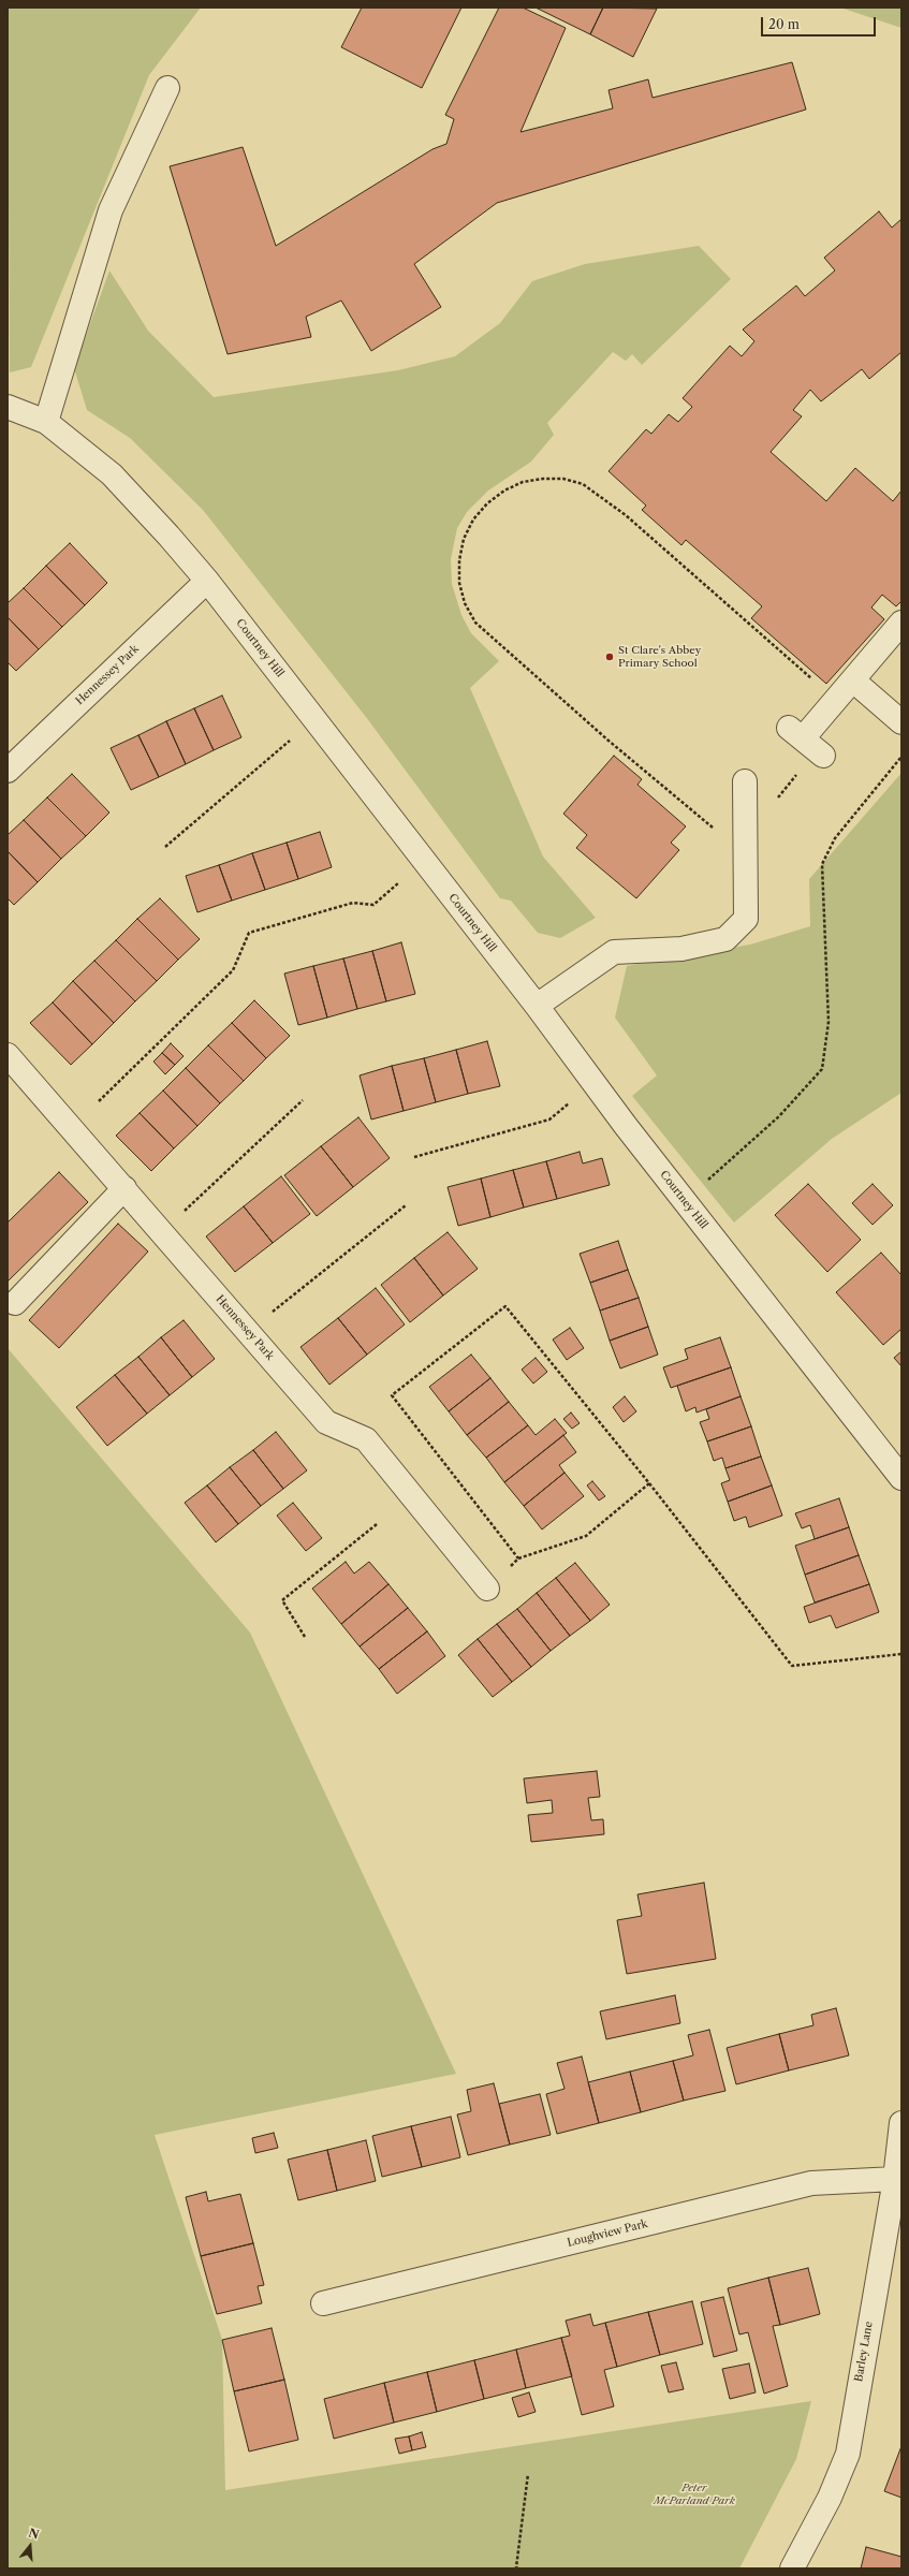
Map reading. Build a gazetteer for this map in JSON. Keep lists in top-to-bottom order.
{
  "streets": {
    "street": [
      "Courtney Hill",
      "Hennessey Park",
      "Loughview Park",
      "Barley Lane"
    ]
  },
  "crossings": [
    ["Courtney Hill", "Hennessey Park"],
    ["Loughview Park", "Barley Lane"]
  ],
  "parks": ["Peter McParland Park"],
  "places": ["St Clare's Abbey Primary School"],
  "scale_bar": "20 m",
  "north": "top"
}
